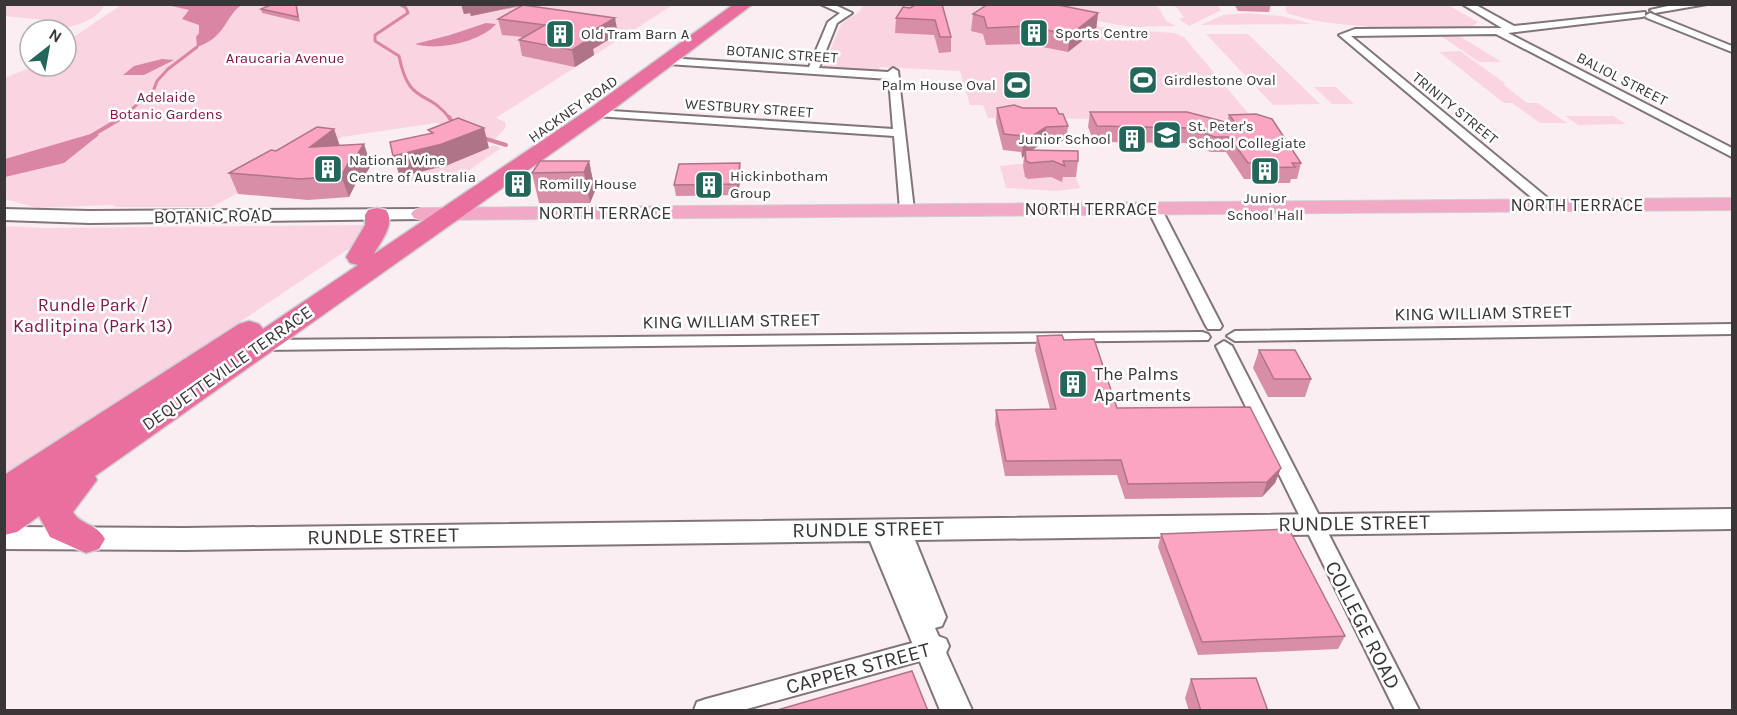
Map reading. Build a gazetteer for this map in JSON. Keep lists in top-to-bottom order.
{
  "streets": {
    "highway": ["HACKNEY ROAD", "DEQUETTEVILLE TERRACE"],
    "main road": ["NORTH TERRACE"],
    "street": [
      "BOTANIC STREET",
      "BALIOL STREET",
      "WESTBURY STREET",
      "TRINITY STREET",
      "BOTANIC ROAD",
      "KING WILLIAM STREET",
      "RUNDLE STREET",
      "COLLEGE ROAD",
      "CAPPER STREET"
    ]
  },
  "crossings": [
    ["BOTANIC STREET", "WESTBURY STREET"],
    ["BOTANIC STREET", "HACKNEY ROAD"],
    ["BALIOL STREET", "TRINITY STREET"],
    ["WESTBURY STREET", "HACKNEY ROAD"],
    ["TRINITY STREET", "NORTH TERRACE"],
    ["HACKNEY ROAD", "NORTH TERRACE"],
    ["HACKNEY ROAD", "BOTANIC ROAD"],
    ["HACKNEY ROAD", "DEQUETTEVILLE TERRACE"],
    ["NORTH TERRACE", "BOTANIC ROAD"],
    ["NORTH TERRACE", "DEQUETTEVILLE TERRACE"],
    ["BOTANIC ROAD", "DEQUETTEVILLE TERRACE"],
    ["KING WILLIAM STREET", "DEQUETTEVILLE TERRACE"],
    ["KING WILLIAM STREET", "COLLEGE ROAD"],
    ["RUNDLE STREET", "COLLEGE ROAD"]
  ],
  "parks": ["Araucaria Avenue", "Adelaide Botanic Gardens", "Rundle Park / Kadlitpina (Park 13)"],
  "places": {
    "building": [
      "Sports Centre",
      "Old Tram Barn A",
      "Junior School",
      "National Wine Centre of Australia",
      "Junior School Hall",
      "Romilly House",
      "Hickinbotham Group",
      "The Palms Apartments"
    ],
    "sports": ["Girdlestone Oval", "Palm House Oval"],
    "school or university": ["St. Peter's School Collegiate"]
  },
  "north": "top right"
}
